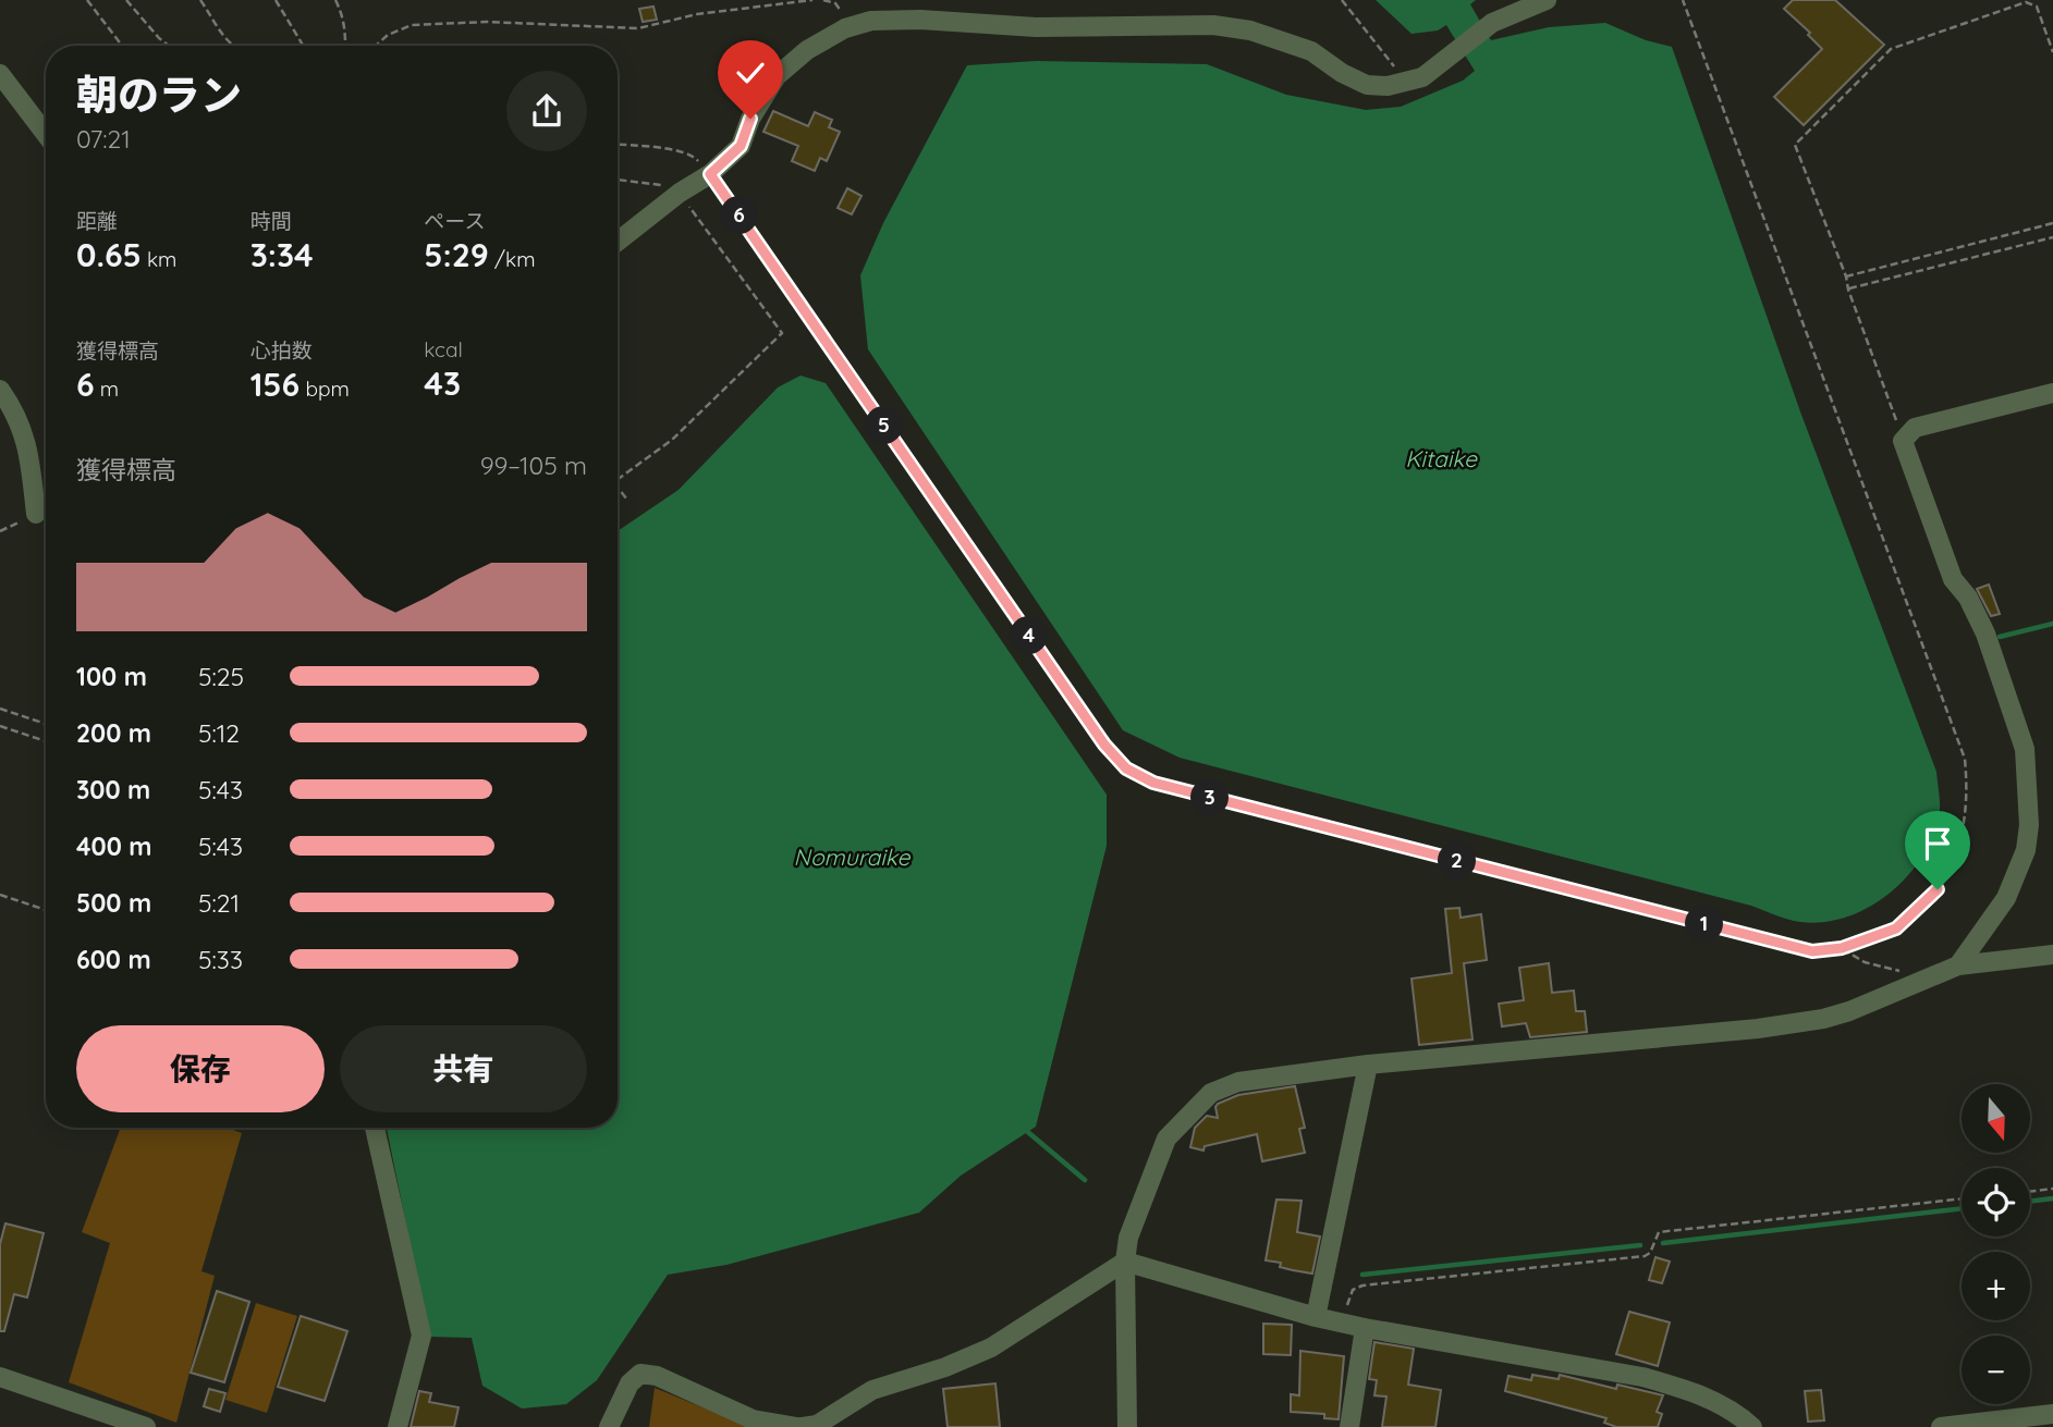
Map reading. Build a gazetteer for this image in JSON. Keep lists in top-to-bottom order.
{
  "water": ["Kitaike", "Nomuraike"],
  "north": "bottom",
  "page": {
    "heading": ["朝のラン", "07:21"],
    "stats": [
      ["距離", "0.65 km"],
      ["時間", "3:34"],
      ["ペース", "5:29 /km"],
      ["獲得標高", "6 m"],
      ["心拍数", "156 bpm"],
      ["kcal", "43"]
    ],
    "pins": [
      "6",
      "5",
      "4",
      "3",
      "2",
      "1"
    ],
    "chart": ["獲得標高", "99–105 m"],
    "list": [
      {
        "name": "100 m",
        "note": "5:25"
      },
      {
        "name": "200 m",
        "note": "5:12"
      },
      {
        "name": "300 m",
        "note": "5:43"
      },
      {
        "name": "400 m",
        "note": "5:43"
      },
      {
        "name": "500 m",
        "note": "5:21"
      },
      {
        "name": "600 m",
        "note": "5:33"
      }
    ],
    "buttons": ["保存", "共有"],
    "map_buttons": ["+", "−"]
  }
}
